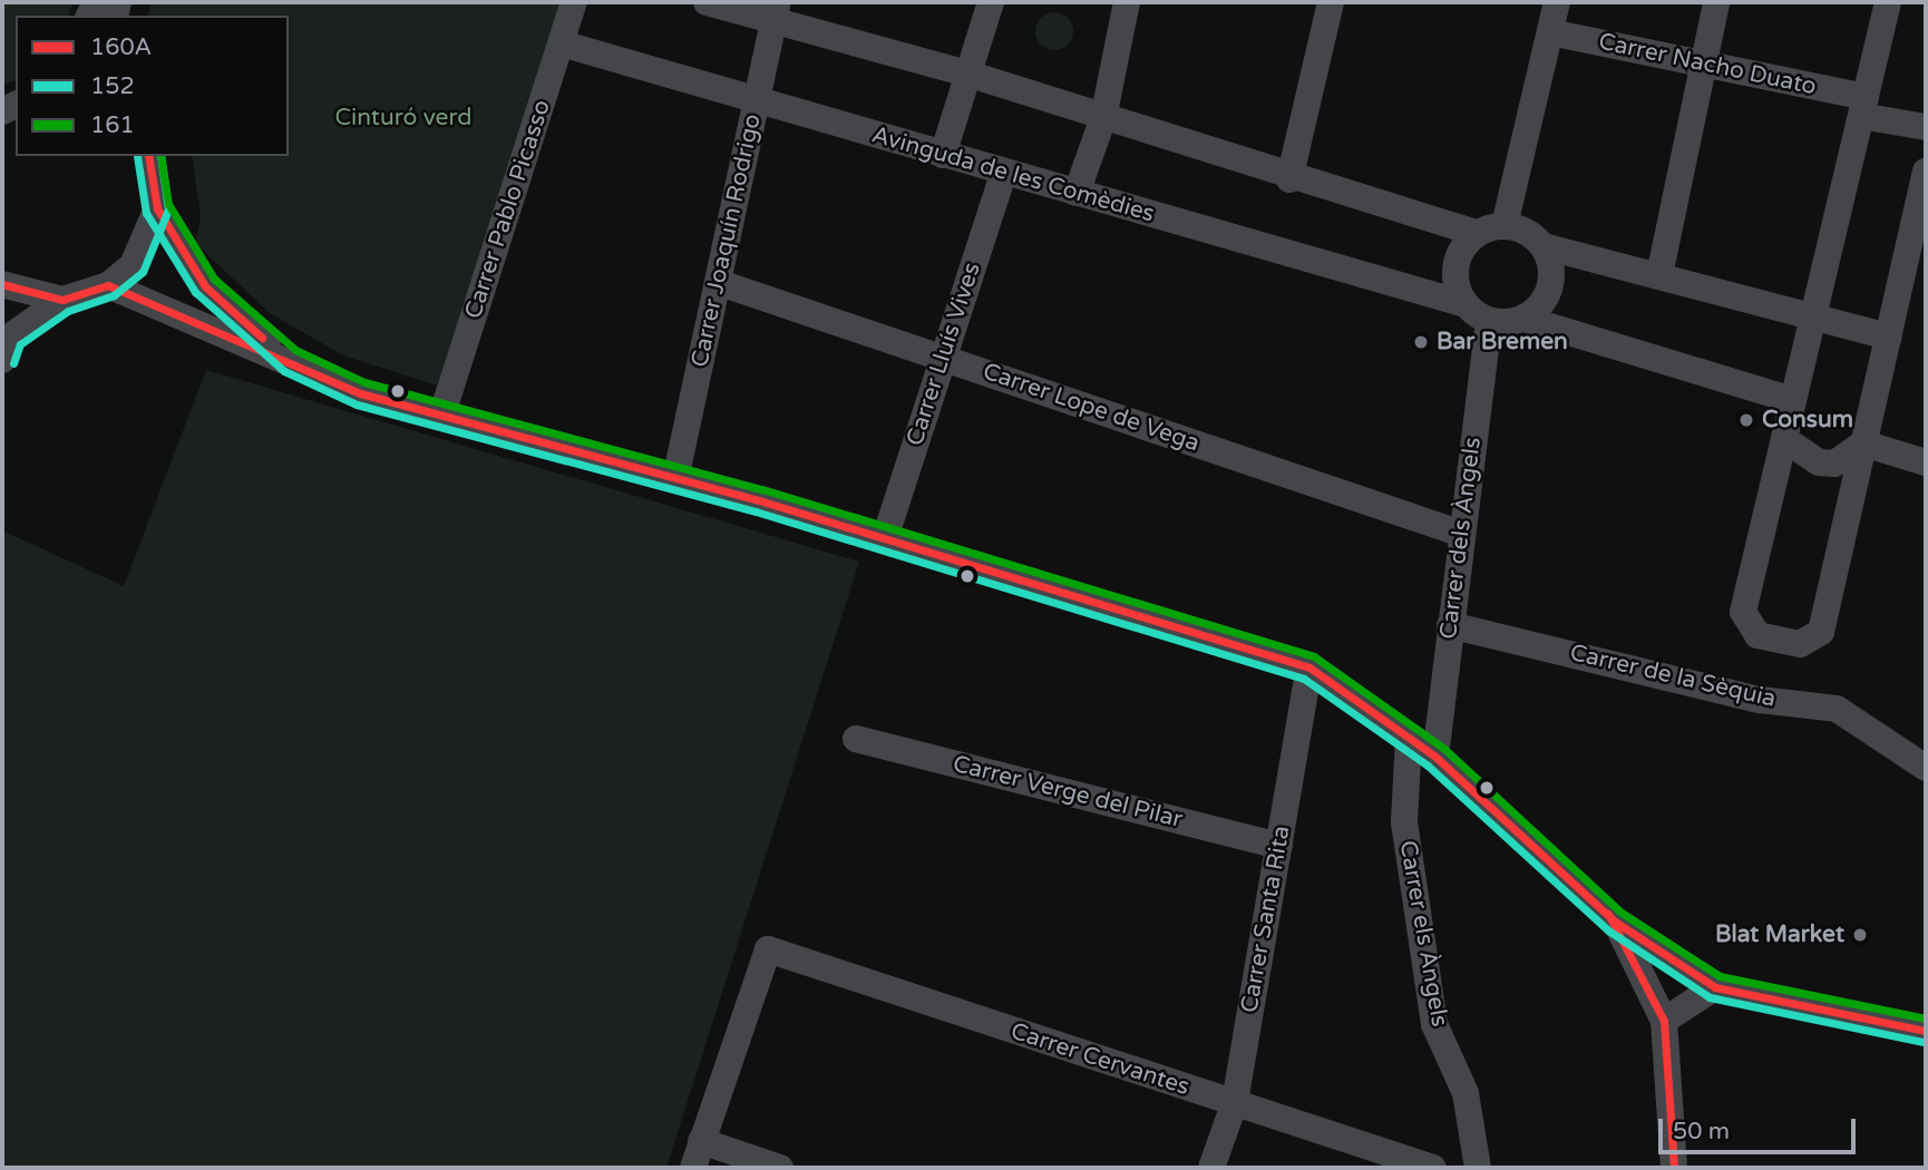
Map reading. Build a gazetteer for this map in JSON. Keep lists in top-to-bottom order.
{
  "streets": {
    "street": [
      "Carrer Nacho Duato",
      "Avinguda de les Comèdies",
      "Carrer Pablo Picasso",
      "Carrer Joaquín Rodrigo",
      "Carrer Lluís Vives",
      "Carrer Lope de Vega",
      "Carrer dels Àngels",
      "Carrer de la Sèquia",
      "Carrer Verge del Pilar",
      "Carrer Santa Rita",
      "Carrer els Àngels",
      "Carrer Cervantes"
    ]
  },
  "crossings": [
    ["Avinguda de les Comèdies", "Carrer Pablo Picasso"],
    ["Avinguda de les Comèdies", "Carrer Joaquín Rodrigo"],
    ["Avinguda de les Comèdies", "Carrer Lluís Vives"],
    ["Avinguda de les Comèdies", "Carrer dels Àngels"],
    ["Carrer Joaquín Rodrigo", "Carrer Lope de Vega"],
    ["Carrer Lluís Vives", "Carrer Lope de Vega"],
    ["Carrer Lope de Vega", "Carrer dels Àngels"],
    ["Carrer dels Àngels", "Carrer de la Sèquia"],
    ["Carrer Verge del Pilar", "Carrer Santa Rita"],
    ["Carrer Santa Rita", "Carrer Cervantes"]
  ],
  "parks": ["Cinturó verd"],
  "places": ["Bar Bremen", "Consum", "Blat Market"],
  "lines": ["transit line 160A", "transit line 152", "transit line 161"],
  "legend": ["160A", "152", "161"],
  "scale_bar": "50 m"
}
